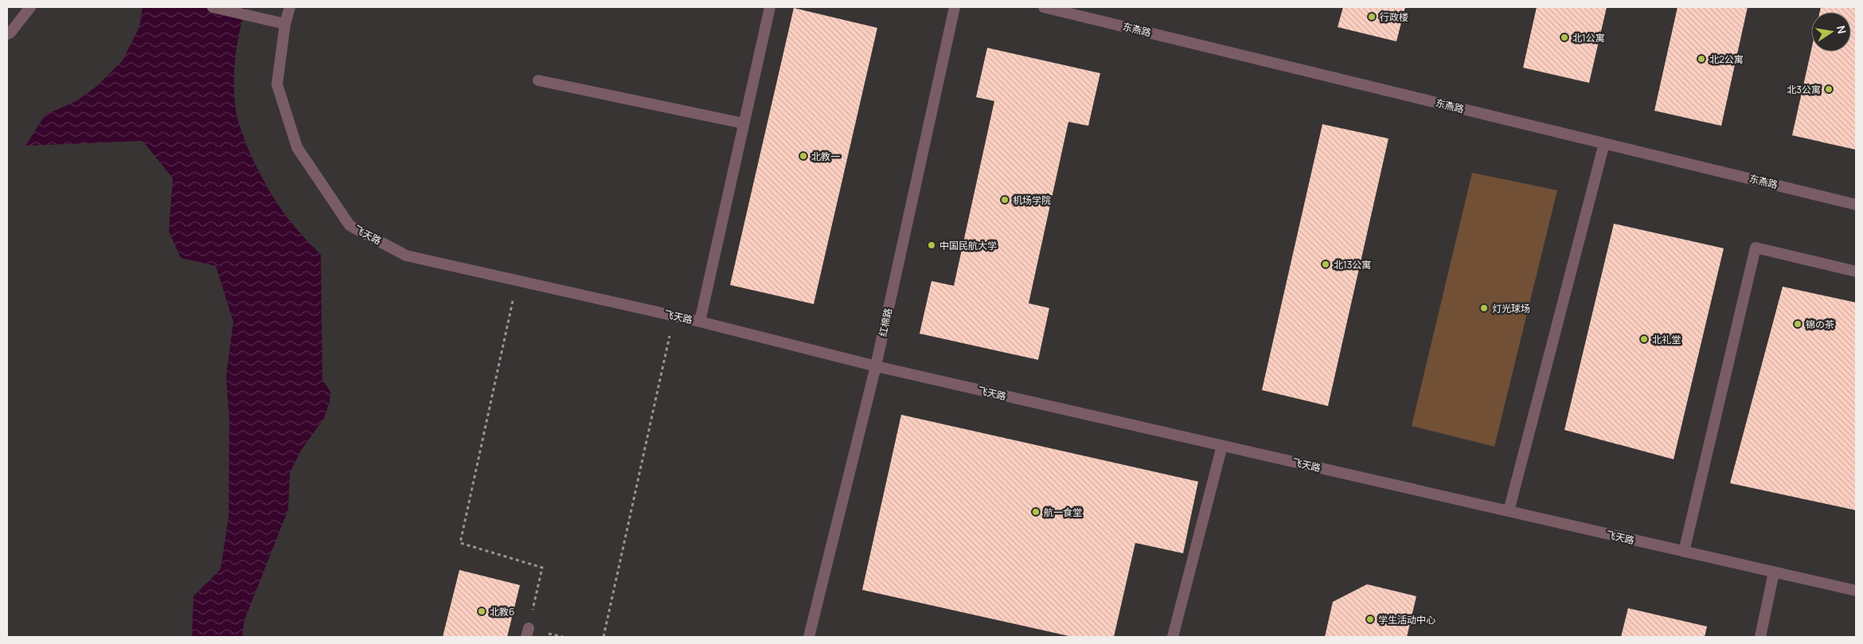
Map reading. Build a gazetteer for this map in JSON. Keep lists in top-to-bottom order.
{
  "streets": {
    "lane": ["东燕路", "飞天路", "红棉路"]
  },
  "crossings": [
    ["飞天路", "红棉路"]
  ],
  "places": [
    "行政楼",
    "北1公寓",
    "北2公寓",
    "北3公寓",
    "北教一",
    "机场学院",
    "中国民航大学",
    "北13公寓",
    "灯光球场",
    "锦の茶",
    "北礼堂",
    "航一食堂",
    "北教6",
    "学生活动中心"
  ],
  "north": "right"
}
